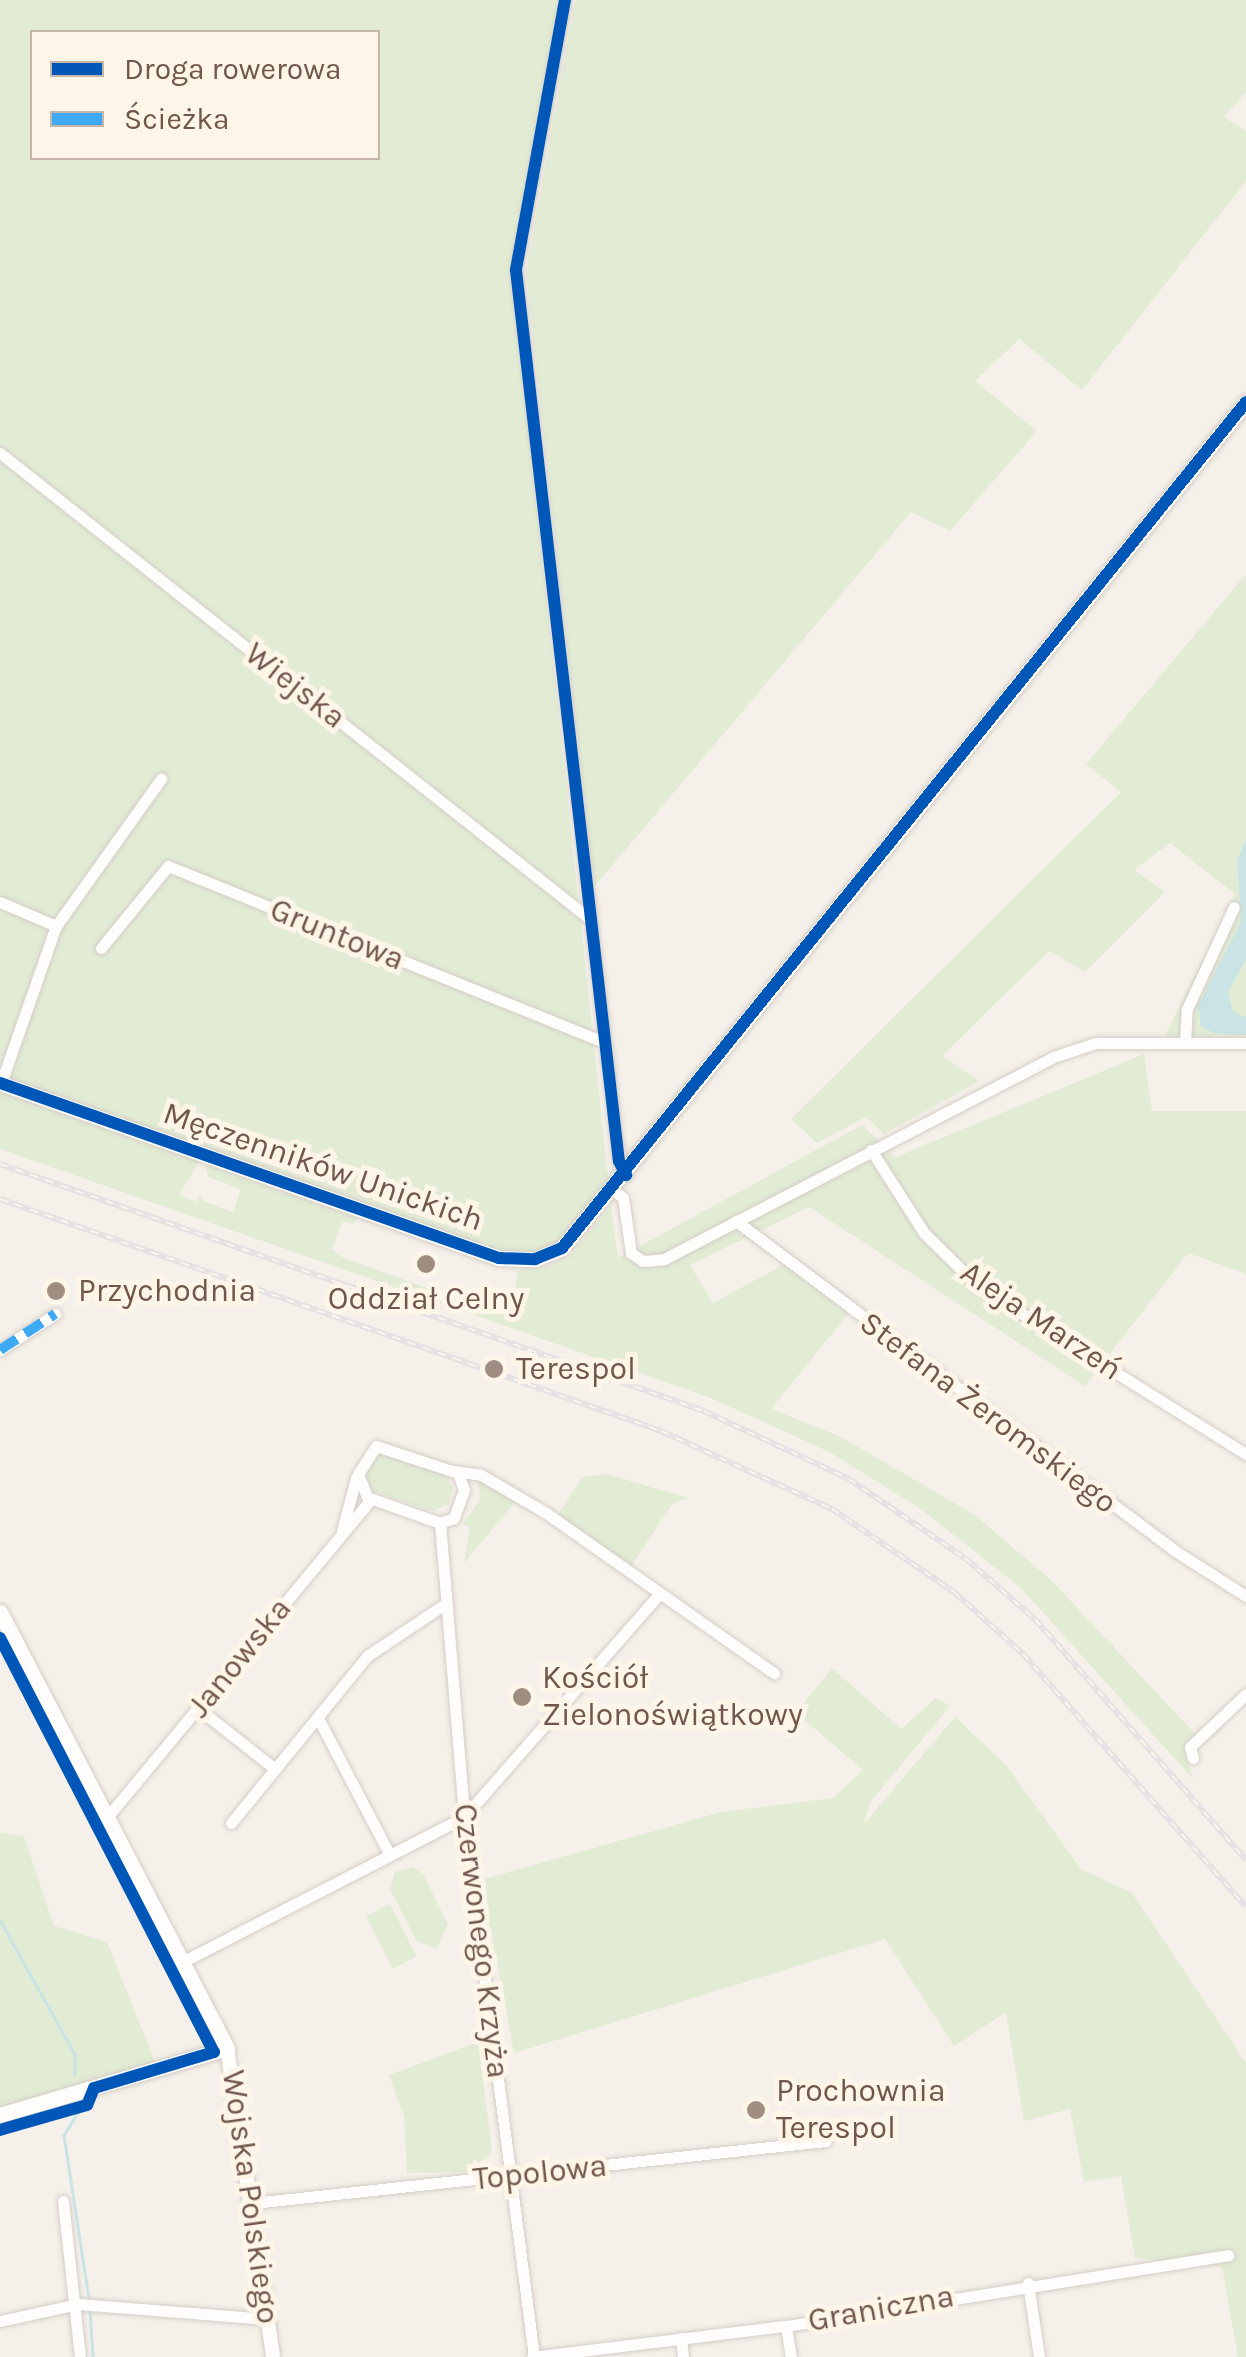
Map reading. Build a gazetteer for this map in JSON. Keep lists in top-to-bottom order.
{
  "streets": {
    "main road": ["Męczenników Unickich", "Wojska Polskiego"],
    "street": [
      "Wiejska",
      "Gruntowa",
      "Aleja Marzeń",
      "Stefana Żeromskiego",
      "Janowska",
      "Czerwonego Krzyża",
      "Topolowa",
      "Graniczna"
    ]
  },
  "crossings": [
    ["Janowska", "Wojska Polskiego"],
    ["Czerwonego Krzyża", "Topolowa"],
    ["Czerwonego Krzyża", "Graniczna"],
    ["Topolowa", "Wojska Polskiego"]
  ],
  "places": [
    "Oddział Celny",
    "Przychodnia",
    "Terespol",
    "Kościół Zielonoświątkowy",
    "Prochownia Terespol"
  ],
  "legend": ["Droga rowerowa", "Ścieżka"]
}
